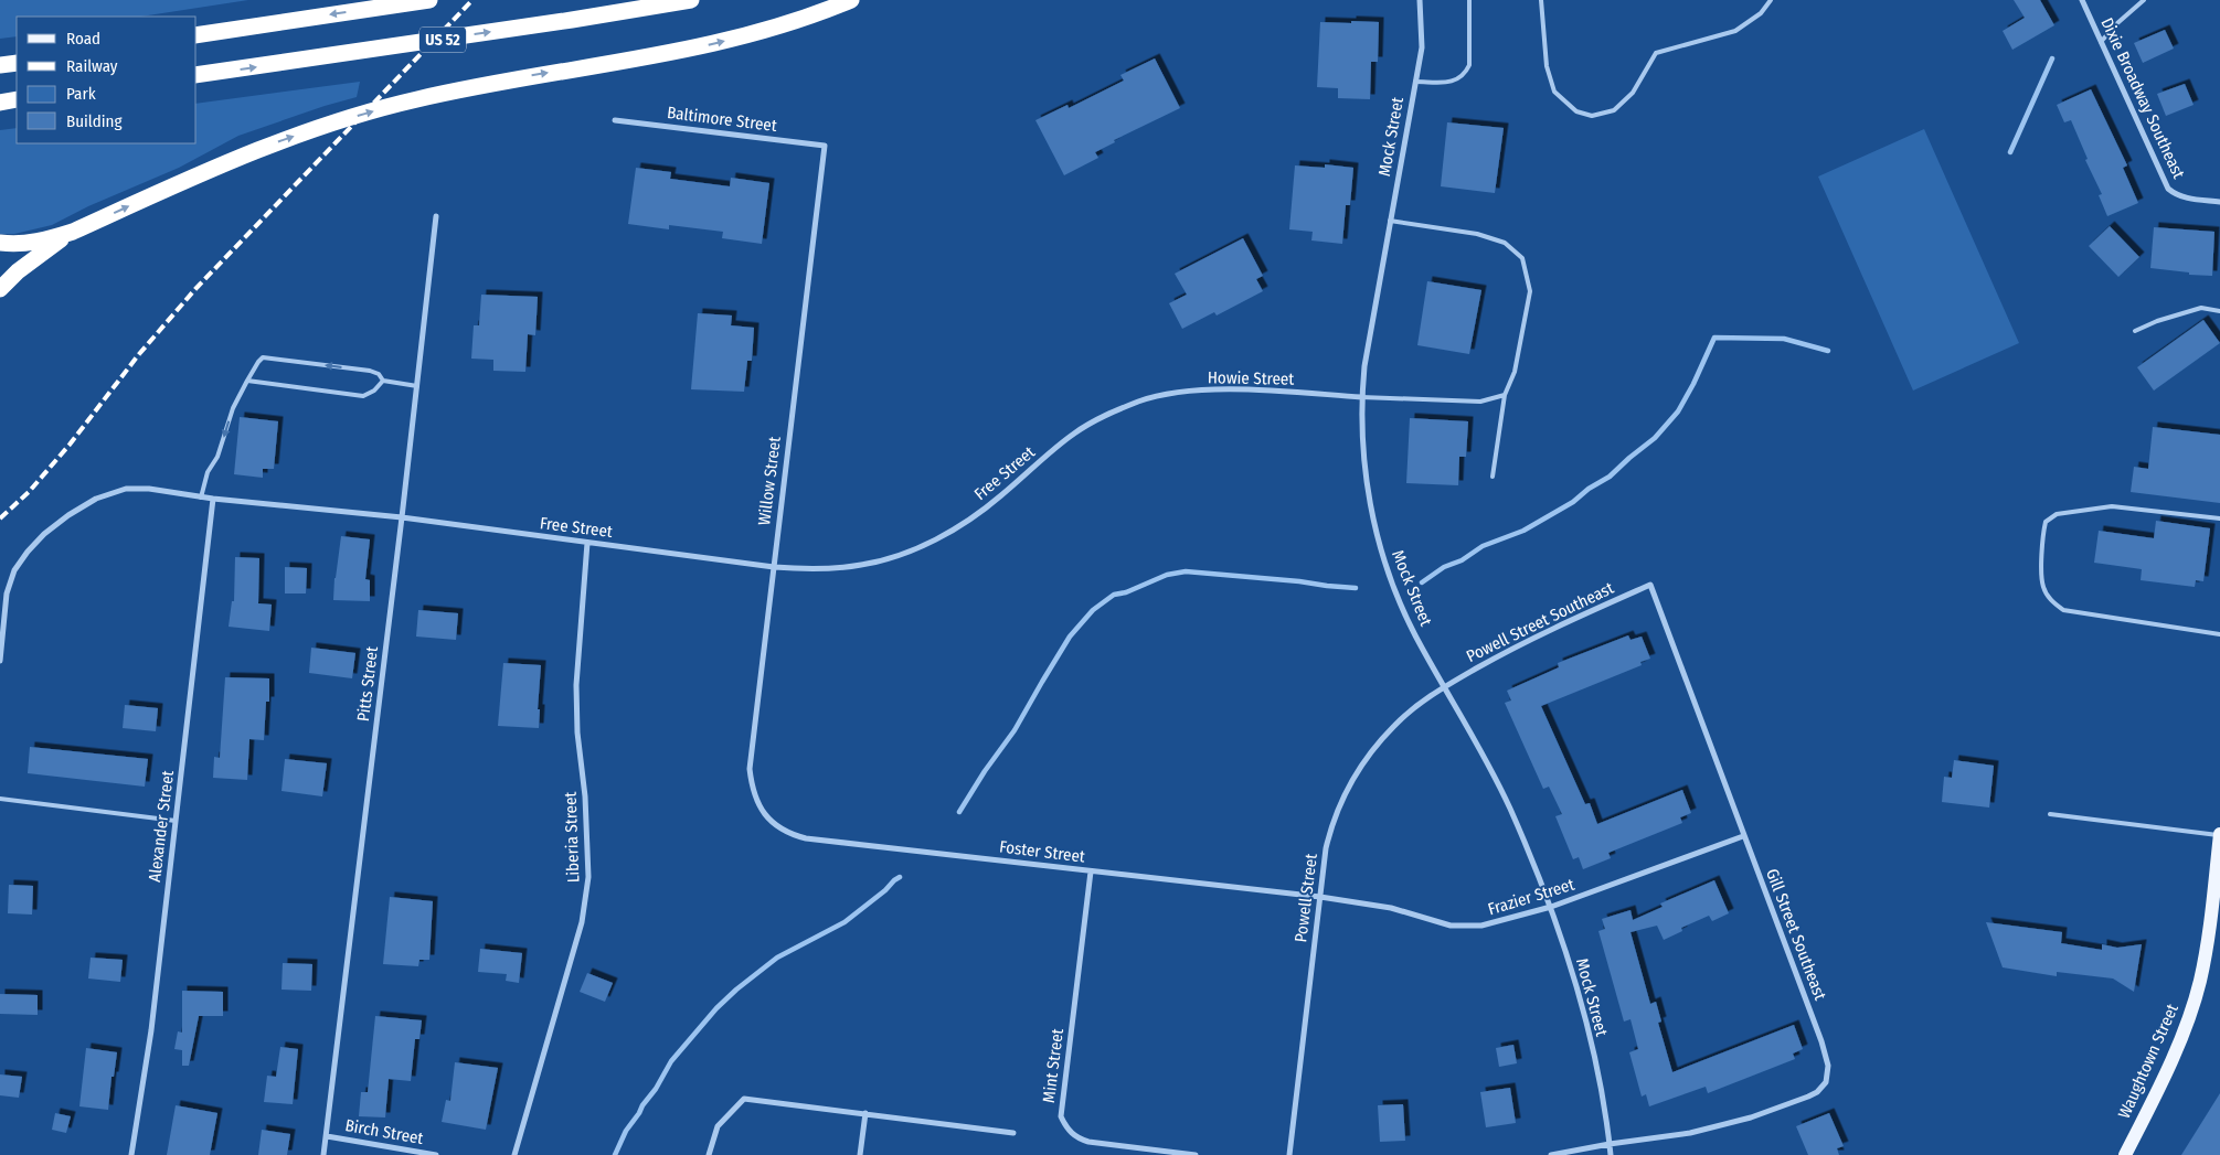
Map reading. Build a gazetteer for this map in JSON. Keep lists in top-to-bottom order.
{
  "streets": {
    "highway": ["US 52"],
    "main road": ["Waughtown Street"],
    "street": [
      "Dixie Broadway Southeast",
      "Baltimore Street",
      "Mock Street",
      "Howie Street",
      "Free Street",
      "Willow Street",
      "Powell Street Southeast",
      "Pitts Street",
      "Alexander Street",
      "Liberia Street",
      "Foster Street",
      "Frazier Street",
      "Powell Street",
      "Gill Street Southeast",
      "Mint Street",
      "Birch Street"
    ]
  },
  "crossings": [
    ["Baltimore Street", "Willow Street"],
    ["Mock Street", "Howie Street"],
    ["Mock Street", "Powell Street Southeast"],
    ["Mock Street", "Frazier Street"],
    ["Mock Street", "Powell Street"],
    ["Mock Street", "Gill Street Southeast"],
    ["Howie Street", "Free Street"],
    ["Free Street", "Willow Street"],
    ["Free Street", "Pitts Street"],
    ["Free Street", "Alexander Street"],
    ["Free Street", "Liberia Street"],
    ["Willow Street", "Foster Street"],
    ["Powell Street Southeast", "Powell Street"],
    ["Powell Street Southeast", "Gill Street Southeast"],
    ["Pitts Street", "Birch Street"],
    ["Foster Street", "Frazier Street"],
    ["Foster Street", "Powell Street"],
    ["Foster Street", "Mint Street"],
    ["Frazier Street", "Powell Street"],
    ["Frazier Street", "Gill Street Southeast"]
  ],
  "legend": [
    "Road",
    "Railway",
    "Park",
    "Building"
  ]
}
